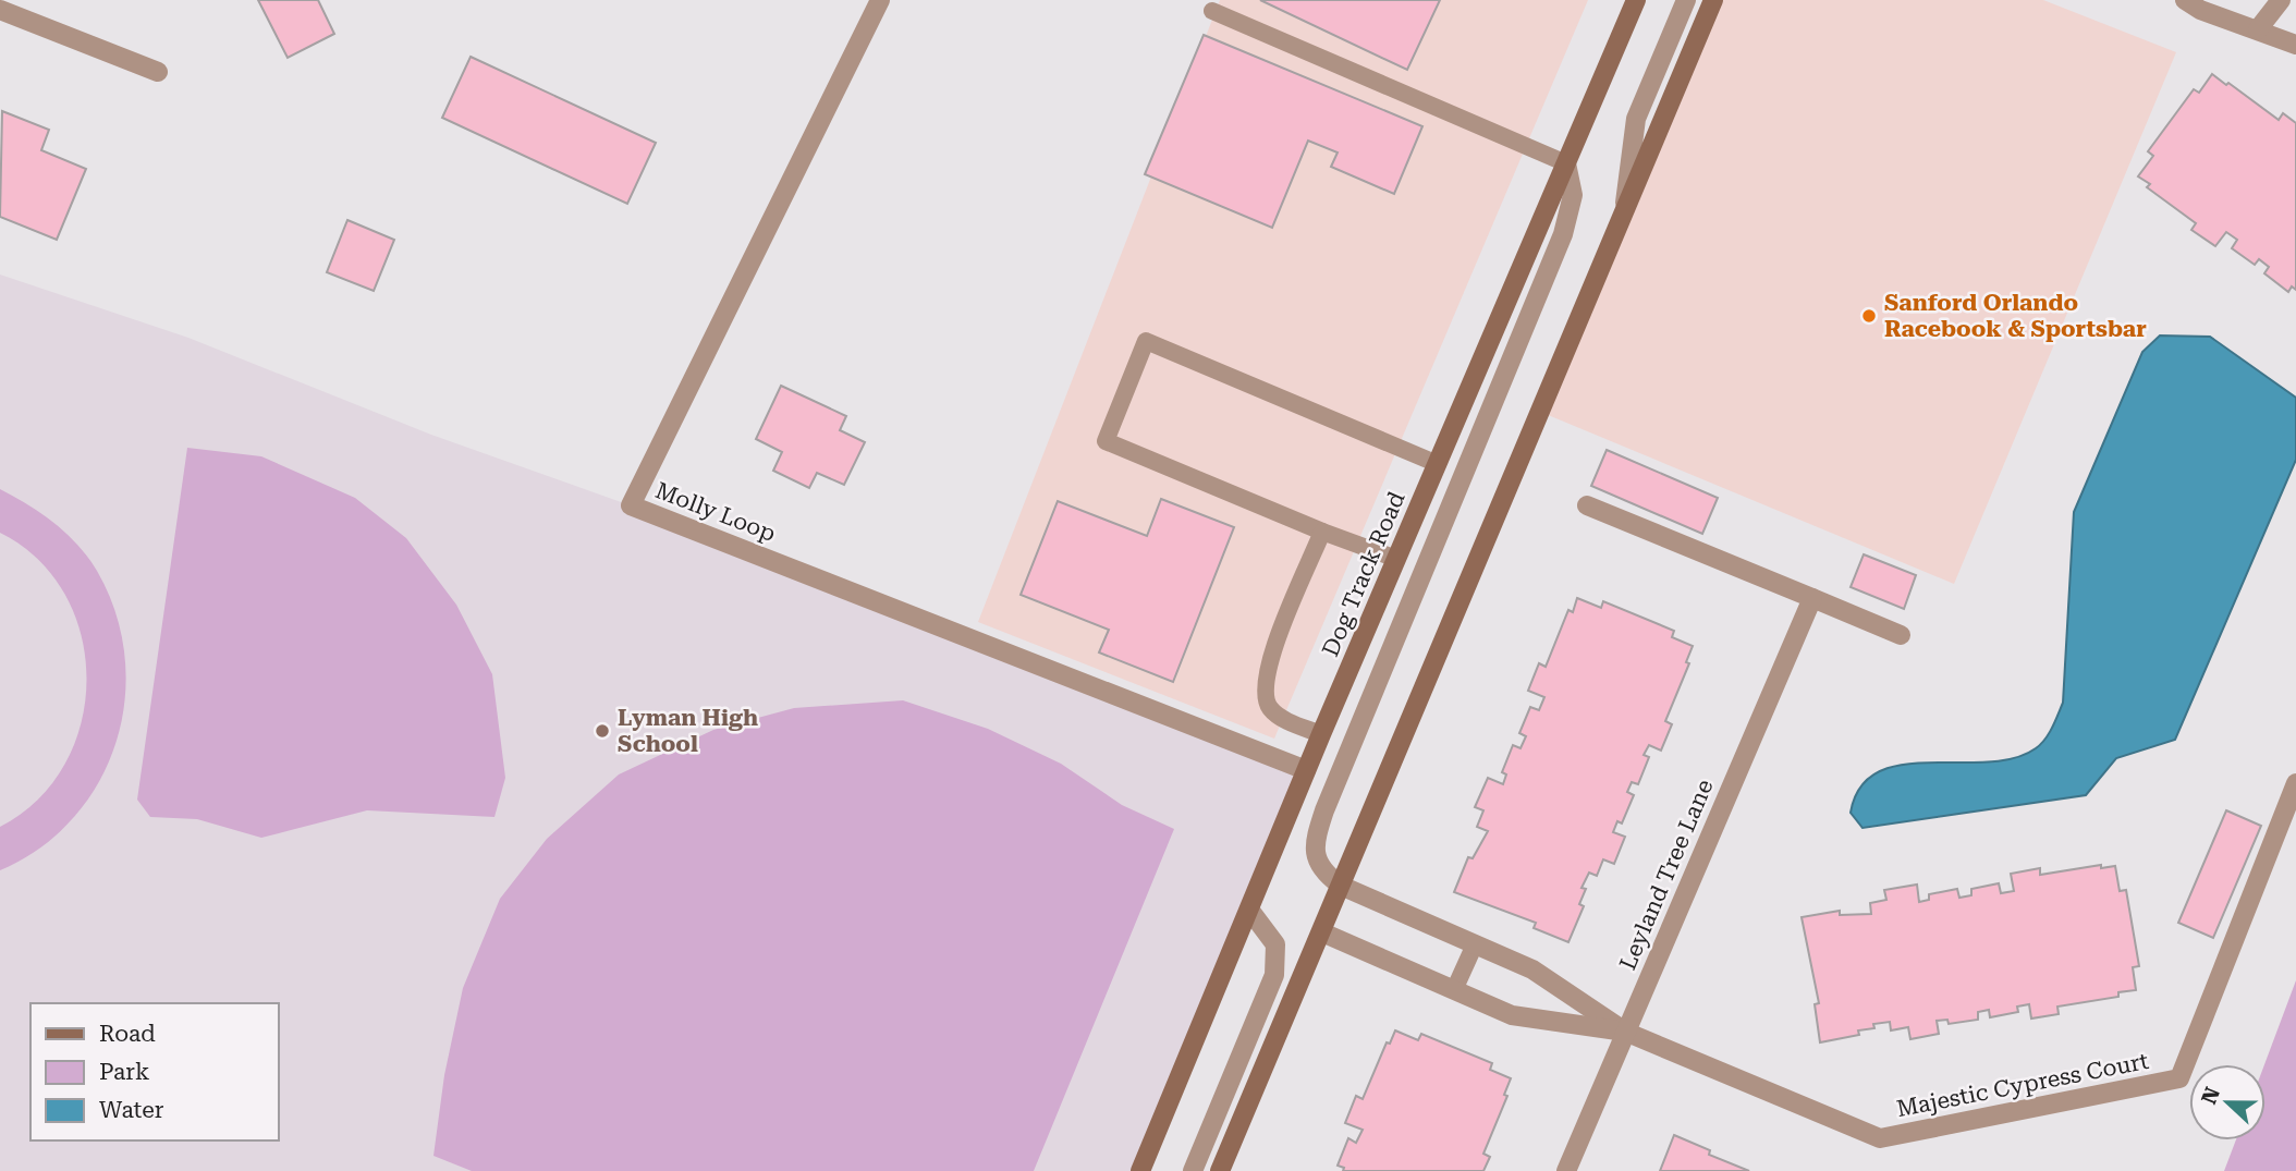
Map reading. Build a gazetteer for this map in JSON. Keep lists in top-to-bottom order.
{
  "streets": {
    "main road": ["Dog Track Road"],
    "street": ["Molly Loop", "Leyland Tree Lane", "Majestic Cypress Court"]
  },
  "crossings": [
    ["Molly Loop", "Dog Track Road"],
    ["Leyland Tree Lane", "Majestic Cypress Court"]
  ],
  "places": ["Sanford Orlando Racebook & Sportsbar", "Lyman High School"],
  "legend": ["Road", "Park", "Water"],
  "north": "left"
}
